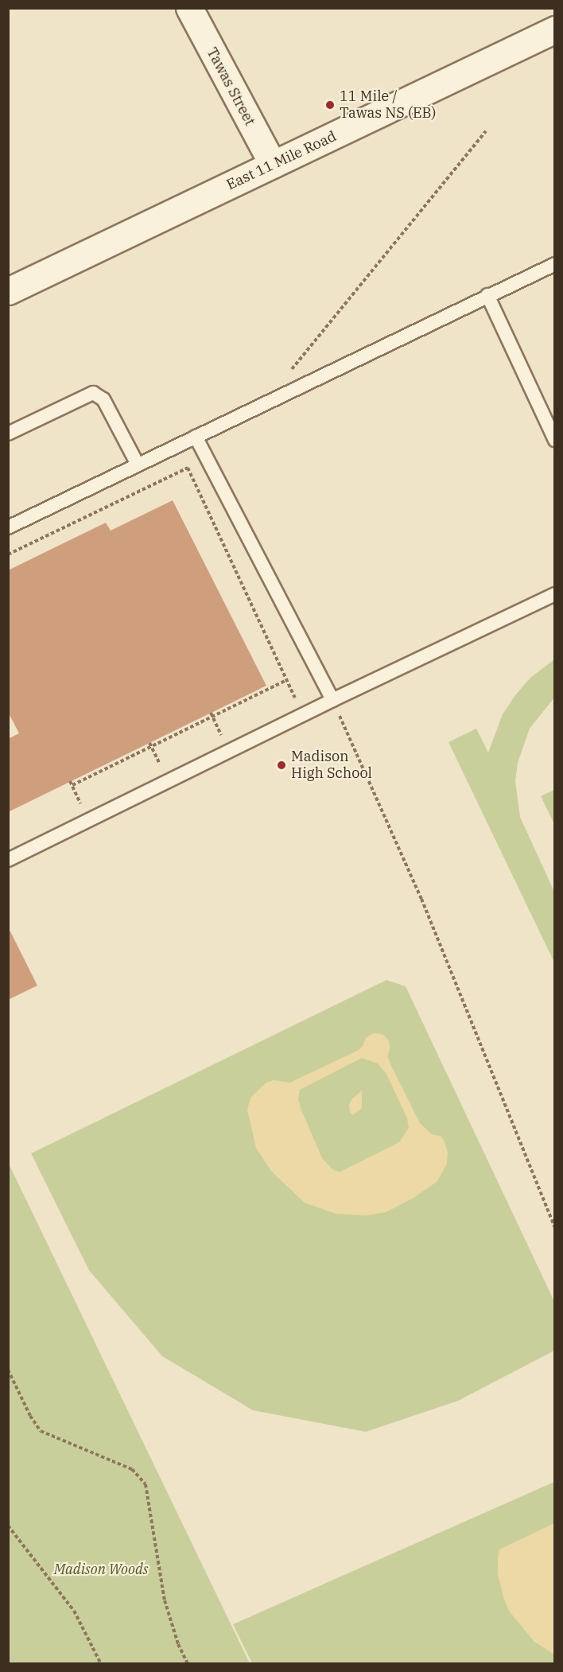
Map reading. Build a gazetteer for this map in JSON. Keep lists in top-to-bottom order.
{
  "streets": {
    "main road": ["Tawas Street", "East 11 Mile Road"]
  },
  "crossings": [
    ["Tawas Street", "East 11 Mile Road"]
  ],
  "parks": ["Madison Woods"],
  "places": ["11 Mile / Tawas NS (EB)", "Madison High School"]
}
